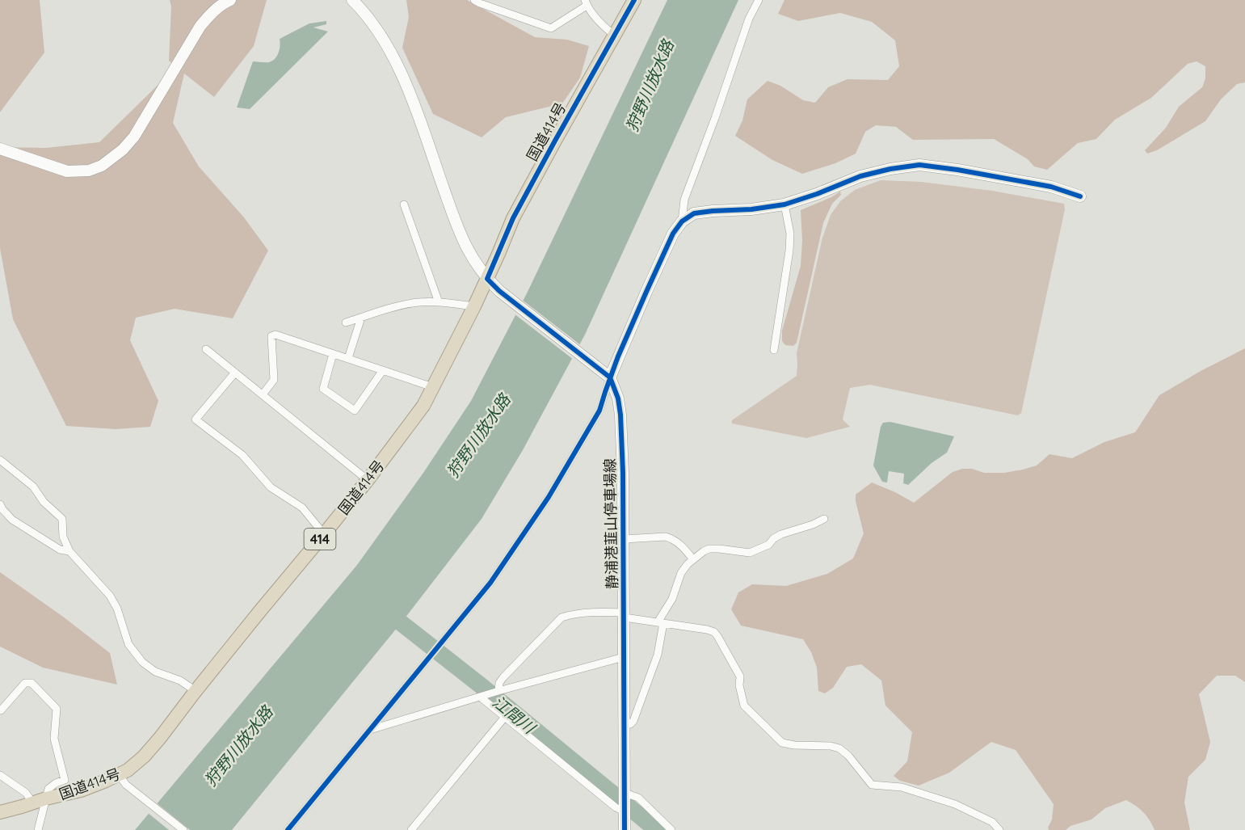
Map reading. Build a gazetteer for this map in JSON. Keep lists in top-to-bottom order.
{
  "streets": {
    "highway": ["国道414号", "414"],
    "street": ["静浦港韮山停車場線"]
  },
  "crossings": [
    ["国道414号", "静浦港韮山停車場線"]
  ],
  "water": ["狩野川放水路", "江間川"]
}
